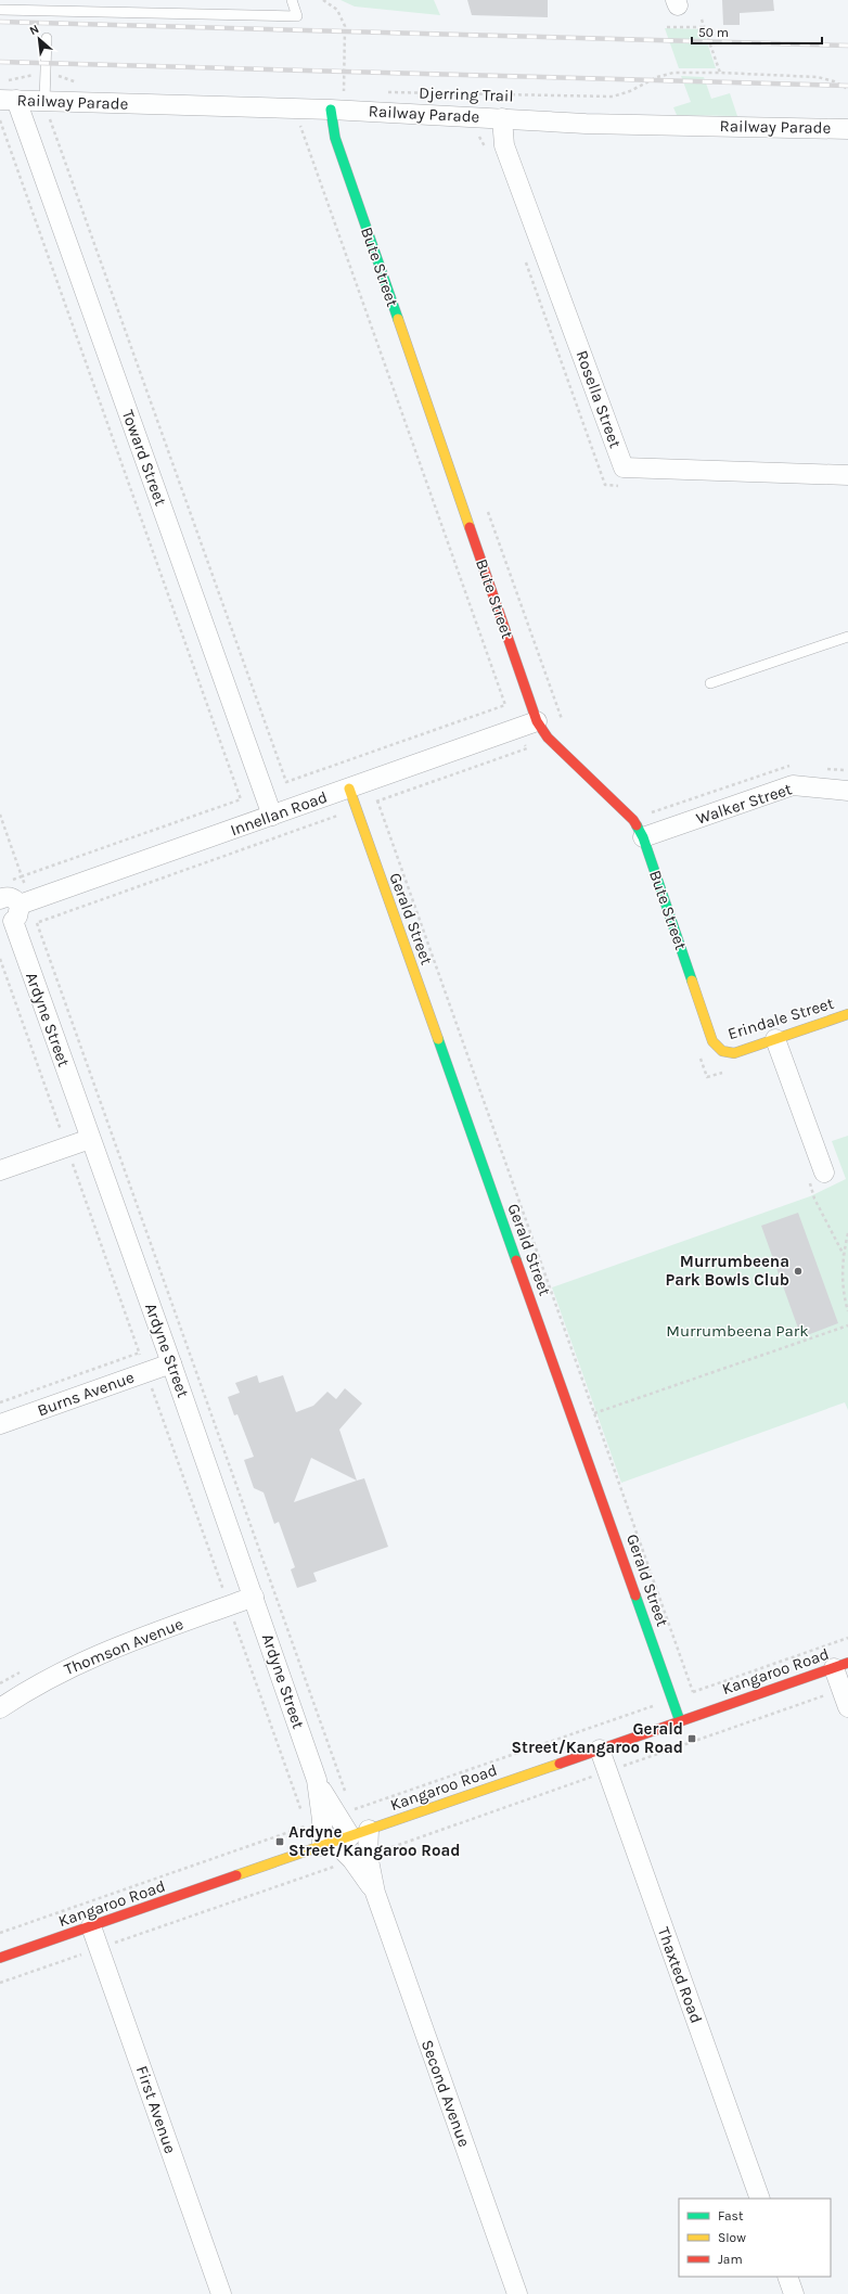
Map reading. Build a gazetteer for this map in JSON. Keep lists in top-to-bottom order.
{
  "streets": {
    "street": [
      "Railway Parade",
      "Bute Street",
      "Rosella Street",
      "Toward Street",
      "Walker Street",
      "Innellan Road",
      "Gerald Street",
      "Erindale Street",
      "Ardyne Street",
      "Burns Avenue",
      "Thomson Avenue",
      "Kangaroo Road",
      "Thaxted Road",
      "Second Avenue",
      "First Avenue"
    ],
    "path": ["Djerring Trail"]
  },
  "crossings": [
    ["Railway Parade", "Bute Street"],
    ["Railway Parade", "Rosella Street"],
    ["Railway Parade", "Toward Street"],
    ["Bute Street", "Walker Street"],
    ["Bute Street", "Innellan Road"],
    ["Bute Street", "Erindale Street"],
    ["Toward Street", "Innellan Road"],
    ["Innellan Road", "Gerald Street"],
    ["Innellan Road", "Ardyne Street"],
    ["Gerald Street", "Kangaroo Road"],
    ["Ardyne Street", "Burns Avenue"],
    ["Ardyne Street", "Thomson Avenue"],
    ["Ardyne Street", "Kangaroo Road"],
    ["Ardyne Street", "Second Avenue"],
    ["Kangaroo Road", "Thaxted Road"],
    ["Kangaroo Road", "Second Avenue"],
    ["Kangaroo Road", "First Avenue"]
  ],
  "parks": ["Murrumbeena Park"],
  "places": {
    "other": ["Murrumbeena Park Bowls Club"],
    "transit": ["Gerald Street/Kangaroo Road", "Ardyne Street/Kangaroo Road"]
  },
  "legend": ["Fast", "Slow", "Jam"],
  "scale_bar": "50 m",
  "north": "top left"
}
